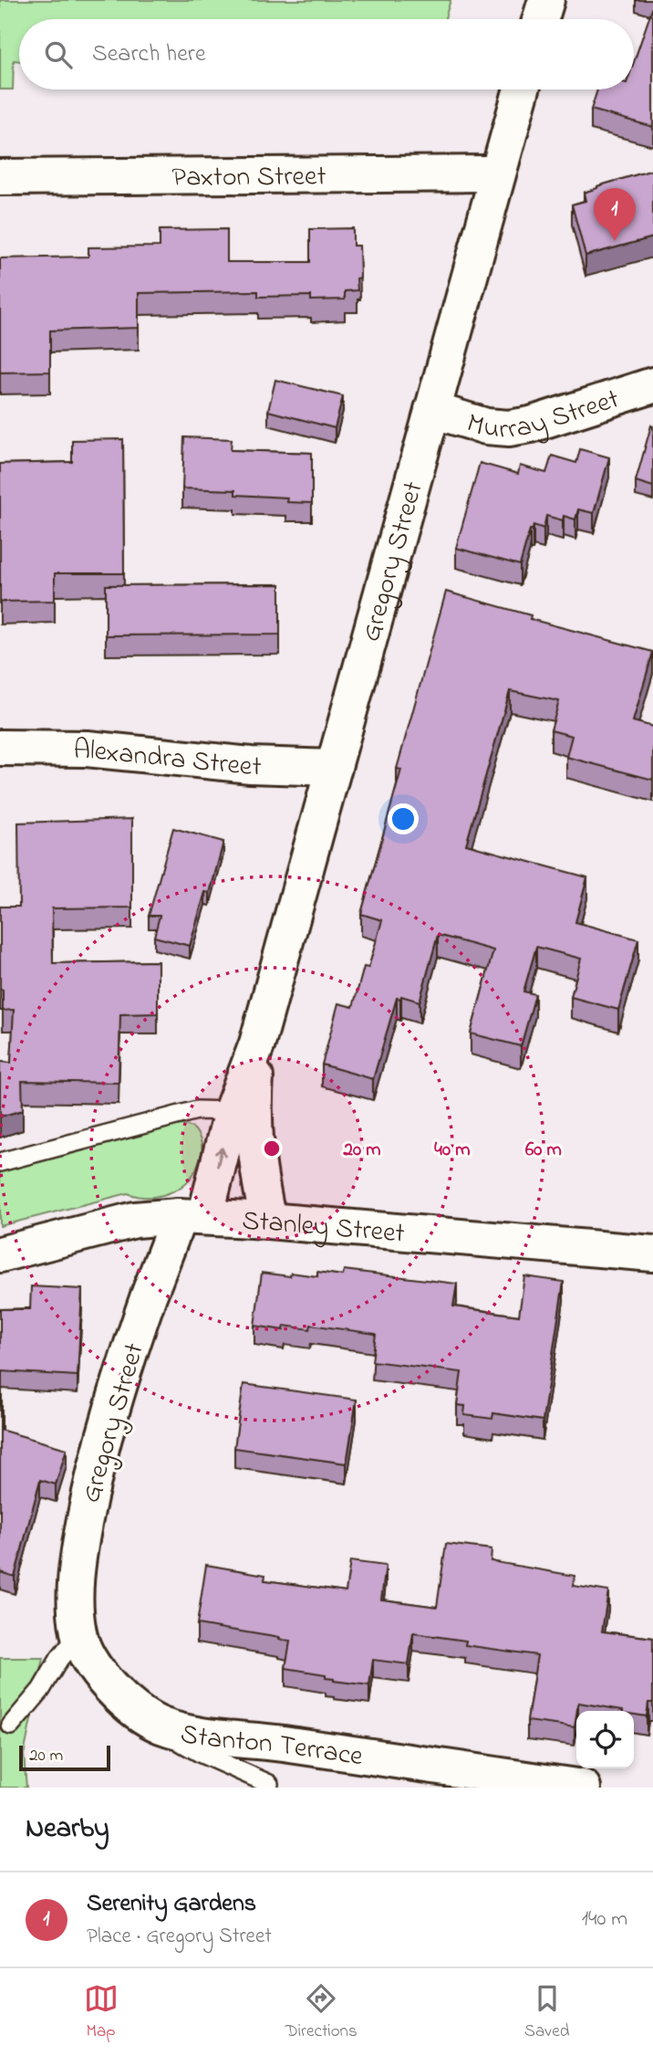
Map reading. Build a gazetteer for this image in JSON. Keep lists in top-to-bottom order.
{
  "streets": {
    "street": [
      "Paxton Street",
      "Murray Street",
      "Gregory Street",
      "Alexandra Street",
      "Stanley Street",
      "Stanton Terrace"
    ]
  },
  "crossings": [
    ["Paxton Street", "Gregory Street"],
    ["Murray Street", "Gregory Street"],
    ["Gregory Street", "Alexandra Street"],
    ["Gregory Street", "Stanley Street"],
    ["Gregory Street", "Stanton Terrace"]
  ],
  "scale_bar": "20 m",
  "page": {
    "search": "Search here",
    "pins": "1",
    "scale": "20 m",
    "heading": "Nearby",
    "list": [
      {
        "mark": "1",
        "name": "Serenity Gardens",
        "note": "Place · Gregory Street",
        "value": "140 m"
      }
    ],
    "nav": ["Map", "Directions", "Saved"]
  },
  "rings": ["20 m", "40 m", "60 m"]
}
